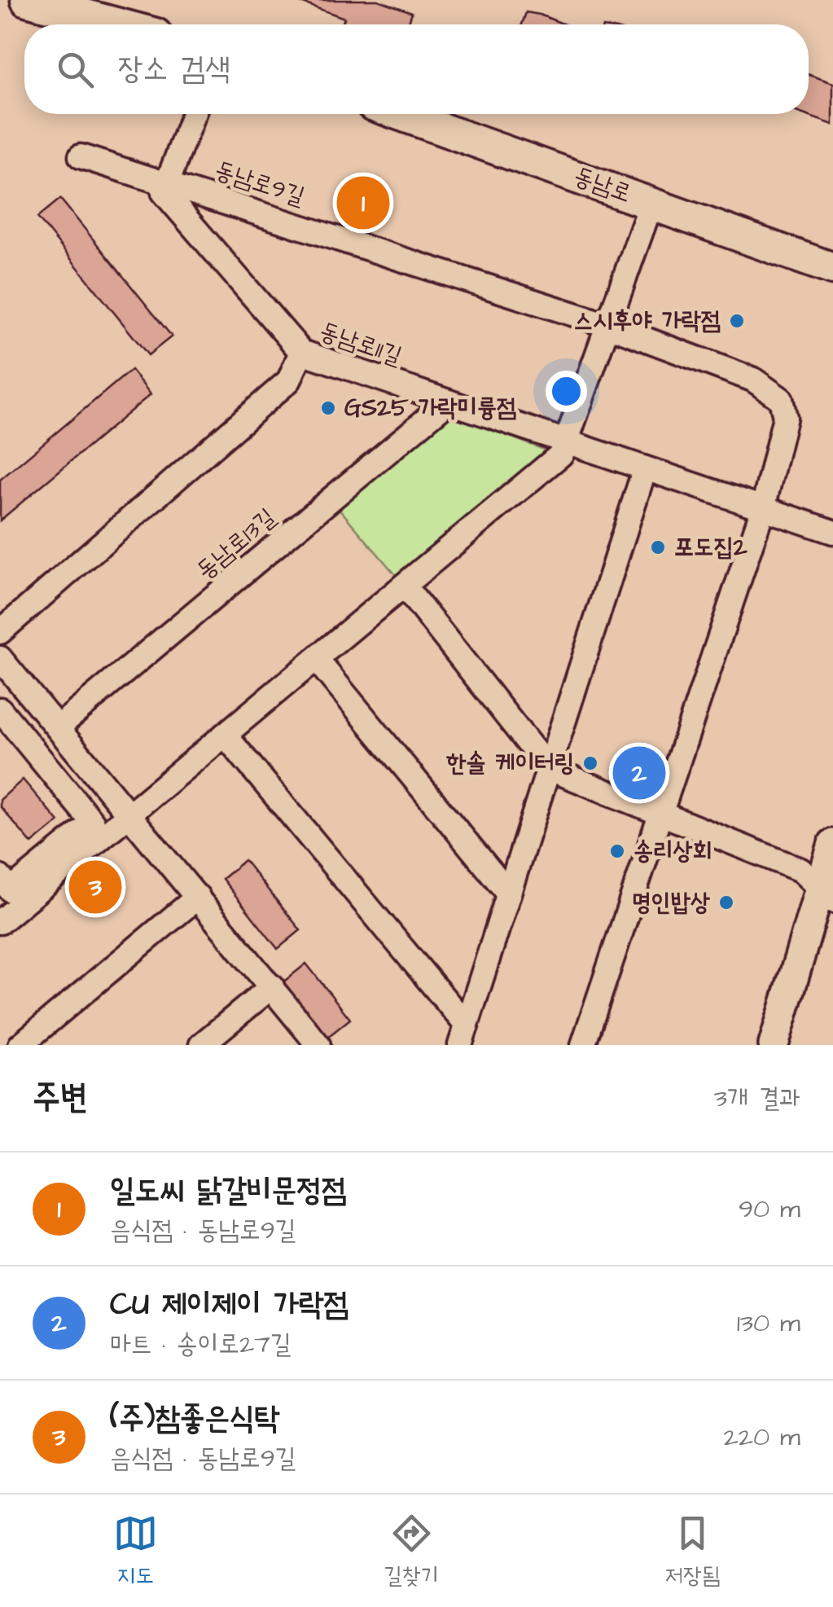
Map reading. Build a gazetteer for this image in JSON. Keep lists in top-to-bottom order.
{
  "streets": {
    "main road": ["동남로"],
    "street": ["동남로9길", "동남로11길", "동남로13길"]
  },
  "crossings": [
    ["동남로9길", "동남로11길"],
    ["동남로11길", "동남로13길"]
  ],
  "places": [
    "스시후야 가락점",
    "GS25 가락미륭점",
    "포도집2",
    "한솔 케이터링",
    "송리상회",
    "명인밥상"
  ],
  "page": {
    "search": "장소 검색",
    "pins": ["1", "2", "3"],
    "heading": ["주변", "3개 결과"],
    "list": [
      {
        "mark": "1",
        "name": "일도씨 닭갈비문정점",
        "note": "음식점 · 동남로9길",
        "value": "90 m"
      },
      {
        "mark": "2",
        "name": "CU 제이제이 가락점",
        "note": "마트 · 송이로27길",
        "value": "130 m"
      },
      {
        "mark": "3",
        "name": "(주)참좋은식탁",
        "note": "음식점 · 동남로9길",
        "value": "220 m"
      }
    ],
    "nav": ["지도", "길찾기", "저장됨"]
  }
}
